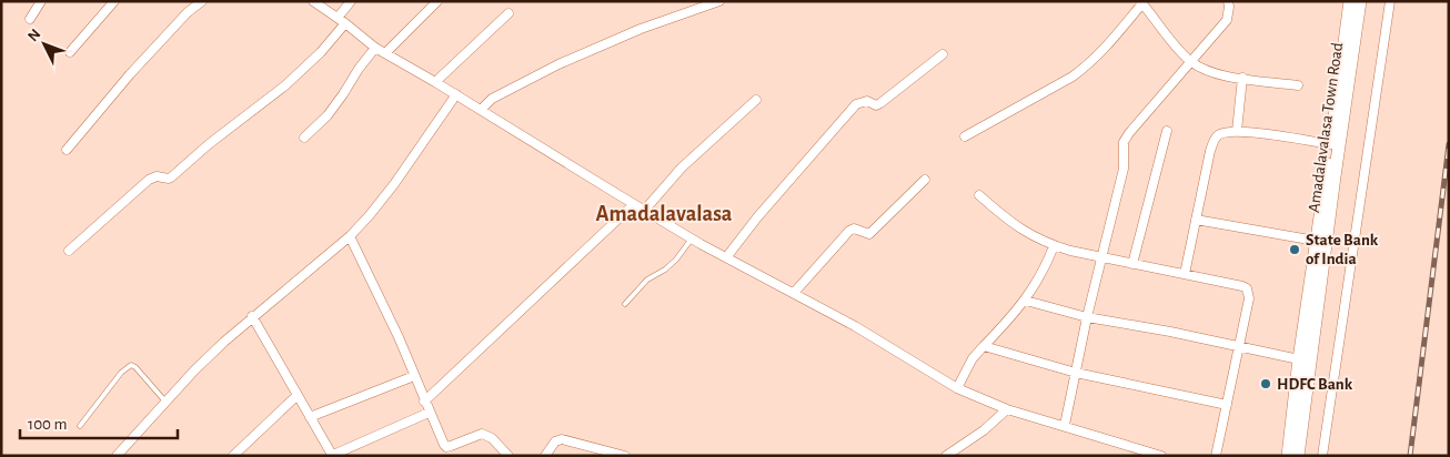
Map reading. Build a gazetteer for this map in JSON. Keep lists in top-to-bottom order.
{
  "streets": {
    "main road": ["Amadalavalasa Town Road"]
  },
  "districts": ["Amadalavalasa"],
  "places": ["State Bank of India", "HDFC Bank"],
  "scale_bar": "100 m",
  "north": "top left"
}
